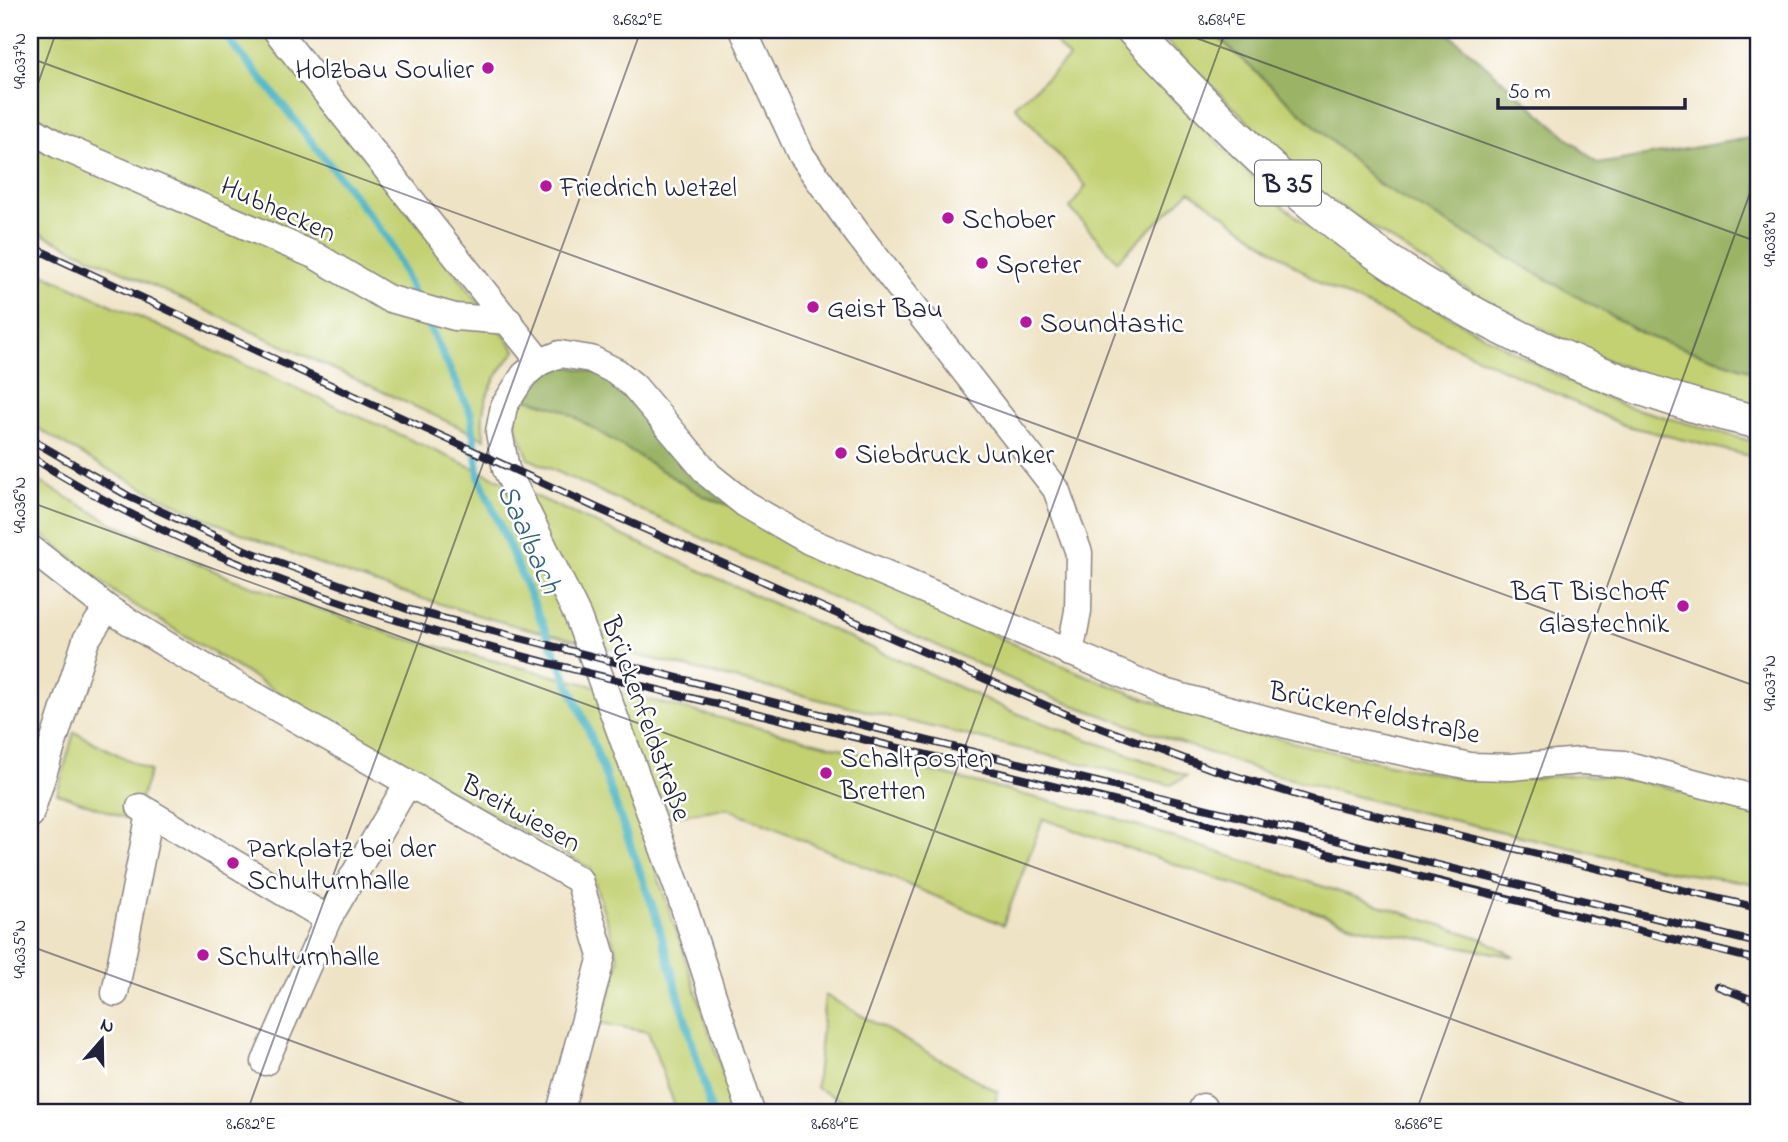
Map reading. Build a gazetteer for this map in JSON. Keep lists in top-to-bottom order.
{
  "streets": {
    "main road": ["B 35"],
    "street": ["Hubhecken", "Brückenfeldstraße", "Breitwiesen"]
  },
  "water": ["Saalbach"],
  "places": [
    "Holzbau Soulier",
    "Friedrich Wetzel",
    "Schober",
    "Spreter",
    "Geist Bau",
    "Soundtastic",
    "Siebdruck Junker",
    "BGT Bischoff Glastechnik",
    "Schaltposten Bretten",
    "Parkplatz bei der Schulturnhalle",
    "Schulturnhalle"
  ],
  "scale_bar": "50 m",
  "north": "top",
  "coordinates": [
    "8.682°E",
    "8.684°E",
    "49.037°N",
    "49.038°N",
    "49.036°N",
    "49.035°N",
    "8.686°E"
  ]
}
